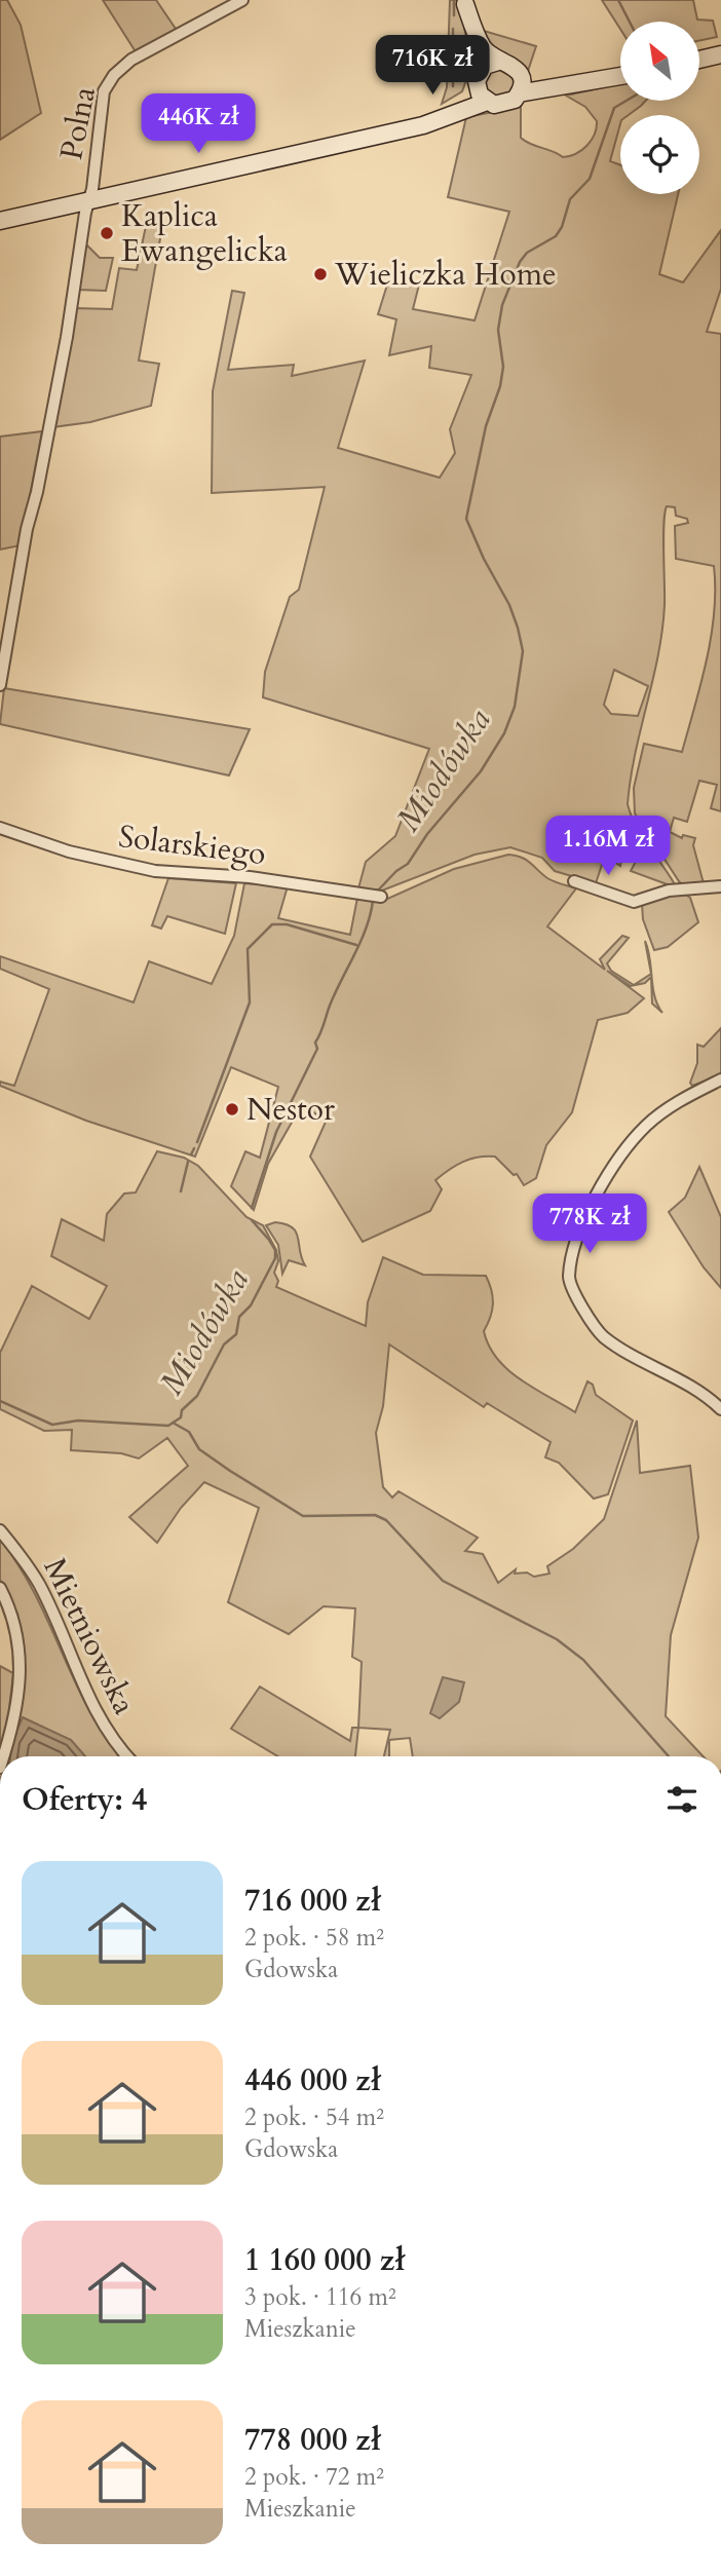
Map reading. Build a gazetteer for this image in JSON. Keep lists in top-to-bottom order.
{
  "streets": {
    "street": ["Polna", "Solarskiego", "Mietniowska"]
  },
  "water": ["Miodówka"],
  "places": ["Kaplica Ewangelicka", "Wieliczka Home", "Nestor"],
  "north": "top left",
  "page": {
    "price": [
      "716K zł",
      "446K zł",
      "1.16M zł",
      "778K zł"
    ],
    "heading": "Oferty: 4",
    "list": [
      {
        "name": "716 000 zł",
        "note": "2 pok. · 58 m² · Gdowska"
      },
      {
        "name": "446 000 zł",
        "note": "2 pok. · 54 m² · Gdowska"
      },
      {
        "name": "1 160 000 zł",
        "note": "3 pok. · 116 m² · Mieszkanie"
      },
      {
        "name": "778 000 zł",
        "note": "2 pok. · 72 m² · Mieszkanie"
      }
    ]
  }
}
